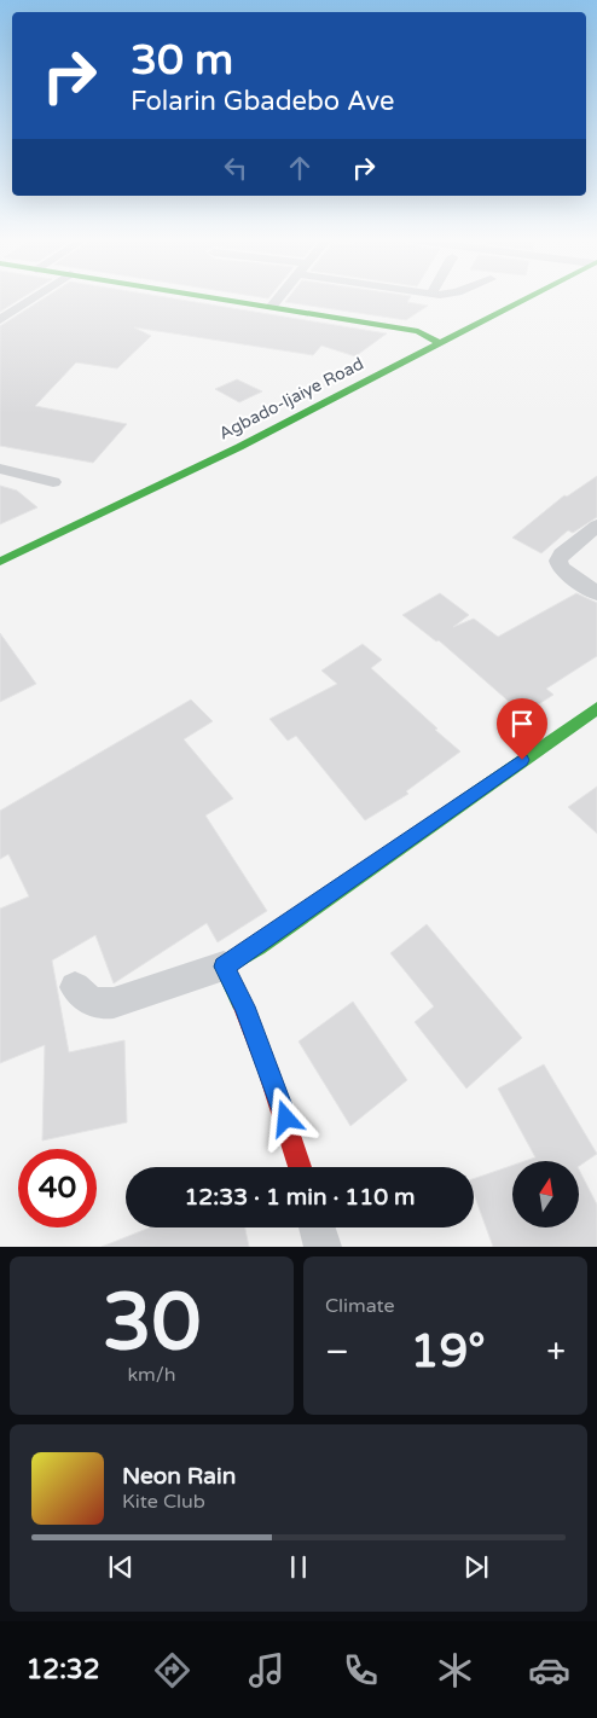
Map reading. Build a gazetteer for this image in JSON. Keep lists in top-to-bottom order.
{
  "streets": {
    "street": ["Agbado-Ijaiye Road"]
  },
  "north": "top",
  "page": {
    "turn": ["30 m", "Folarin Gbadebo Ave"],
    "limit": "40",
    "trip": "12:33 · 1 min · 110 m",
    "tile": [
      ["30", "km/h"],
      "Climate"
    ],
    "heat": ["−", "19°", "+"],
    "song": ["Neon Rain", "Kite Club"],
    "tabs": "12:32"
  }
}
